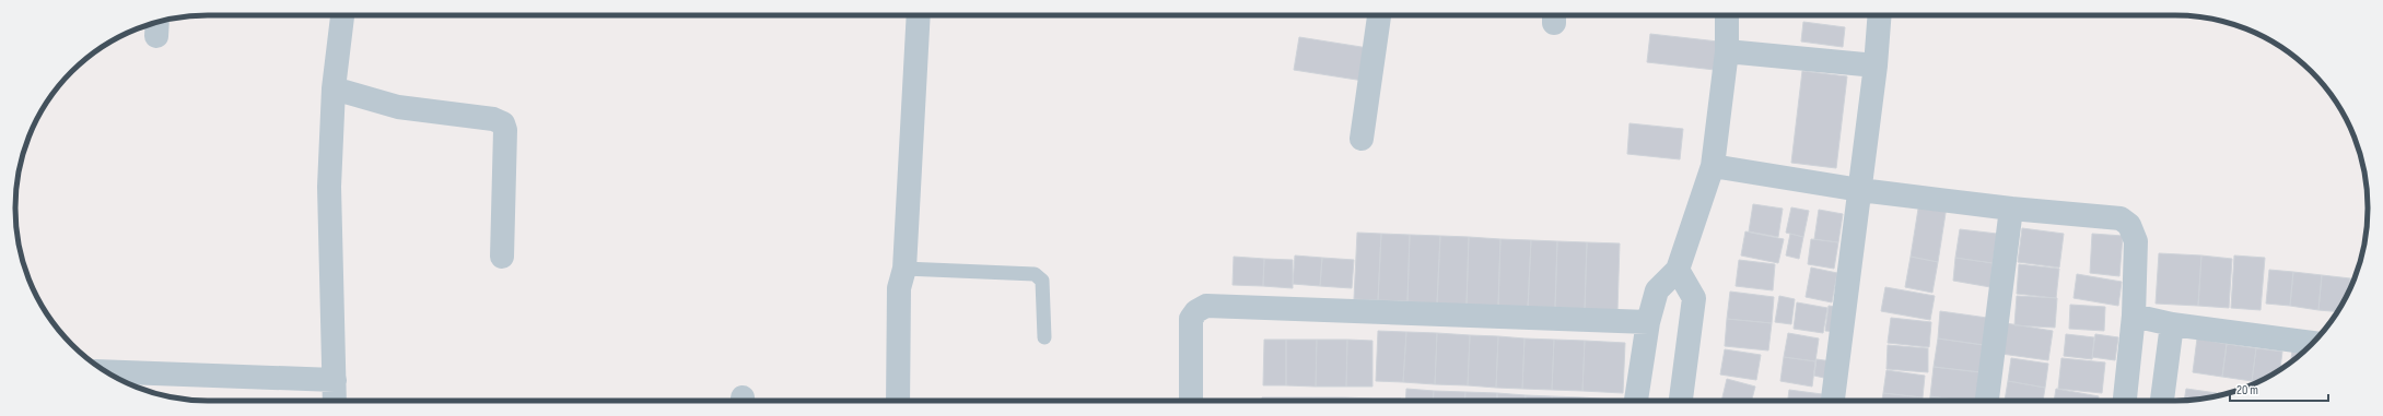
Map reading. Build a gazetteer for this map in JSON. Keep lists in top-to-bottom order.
{
  "scale_bar": "20 m"
}
